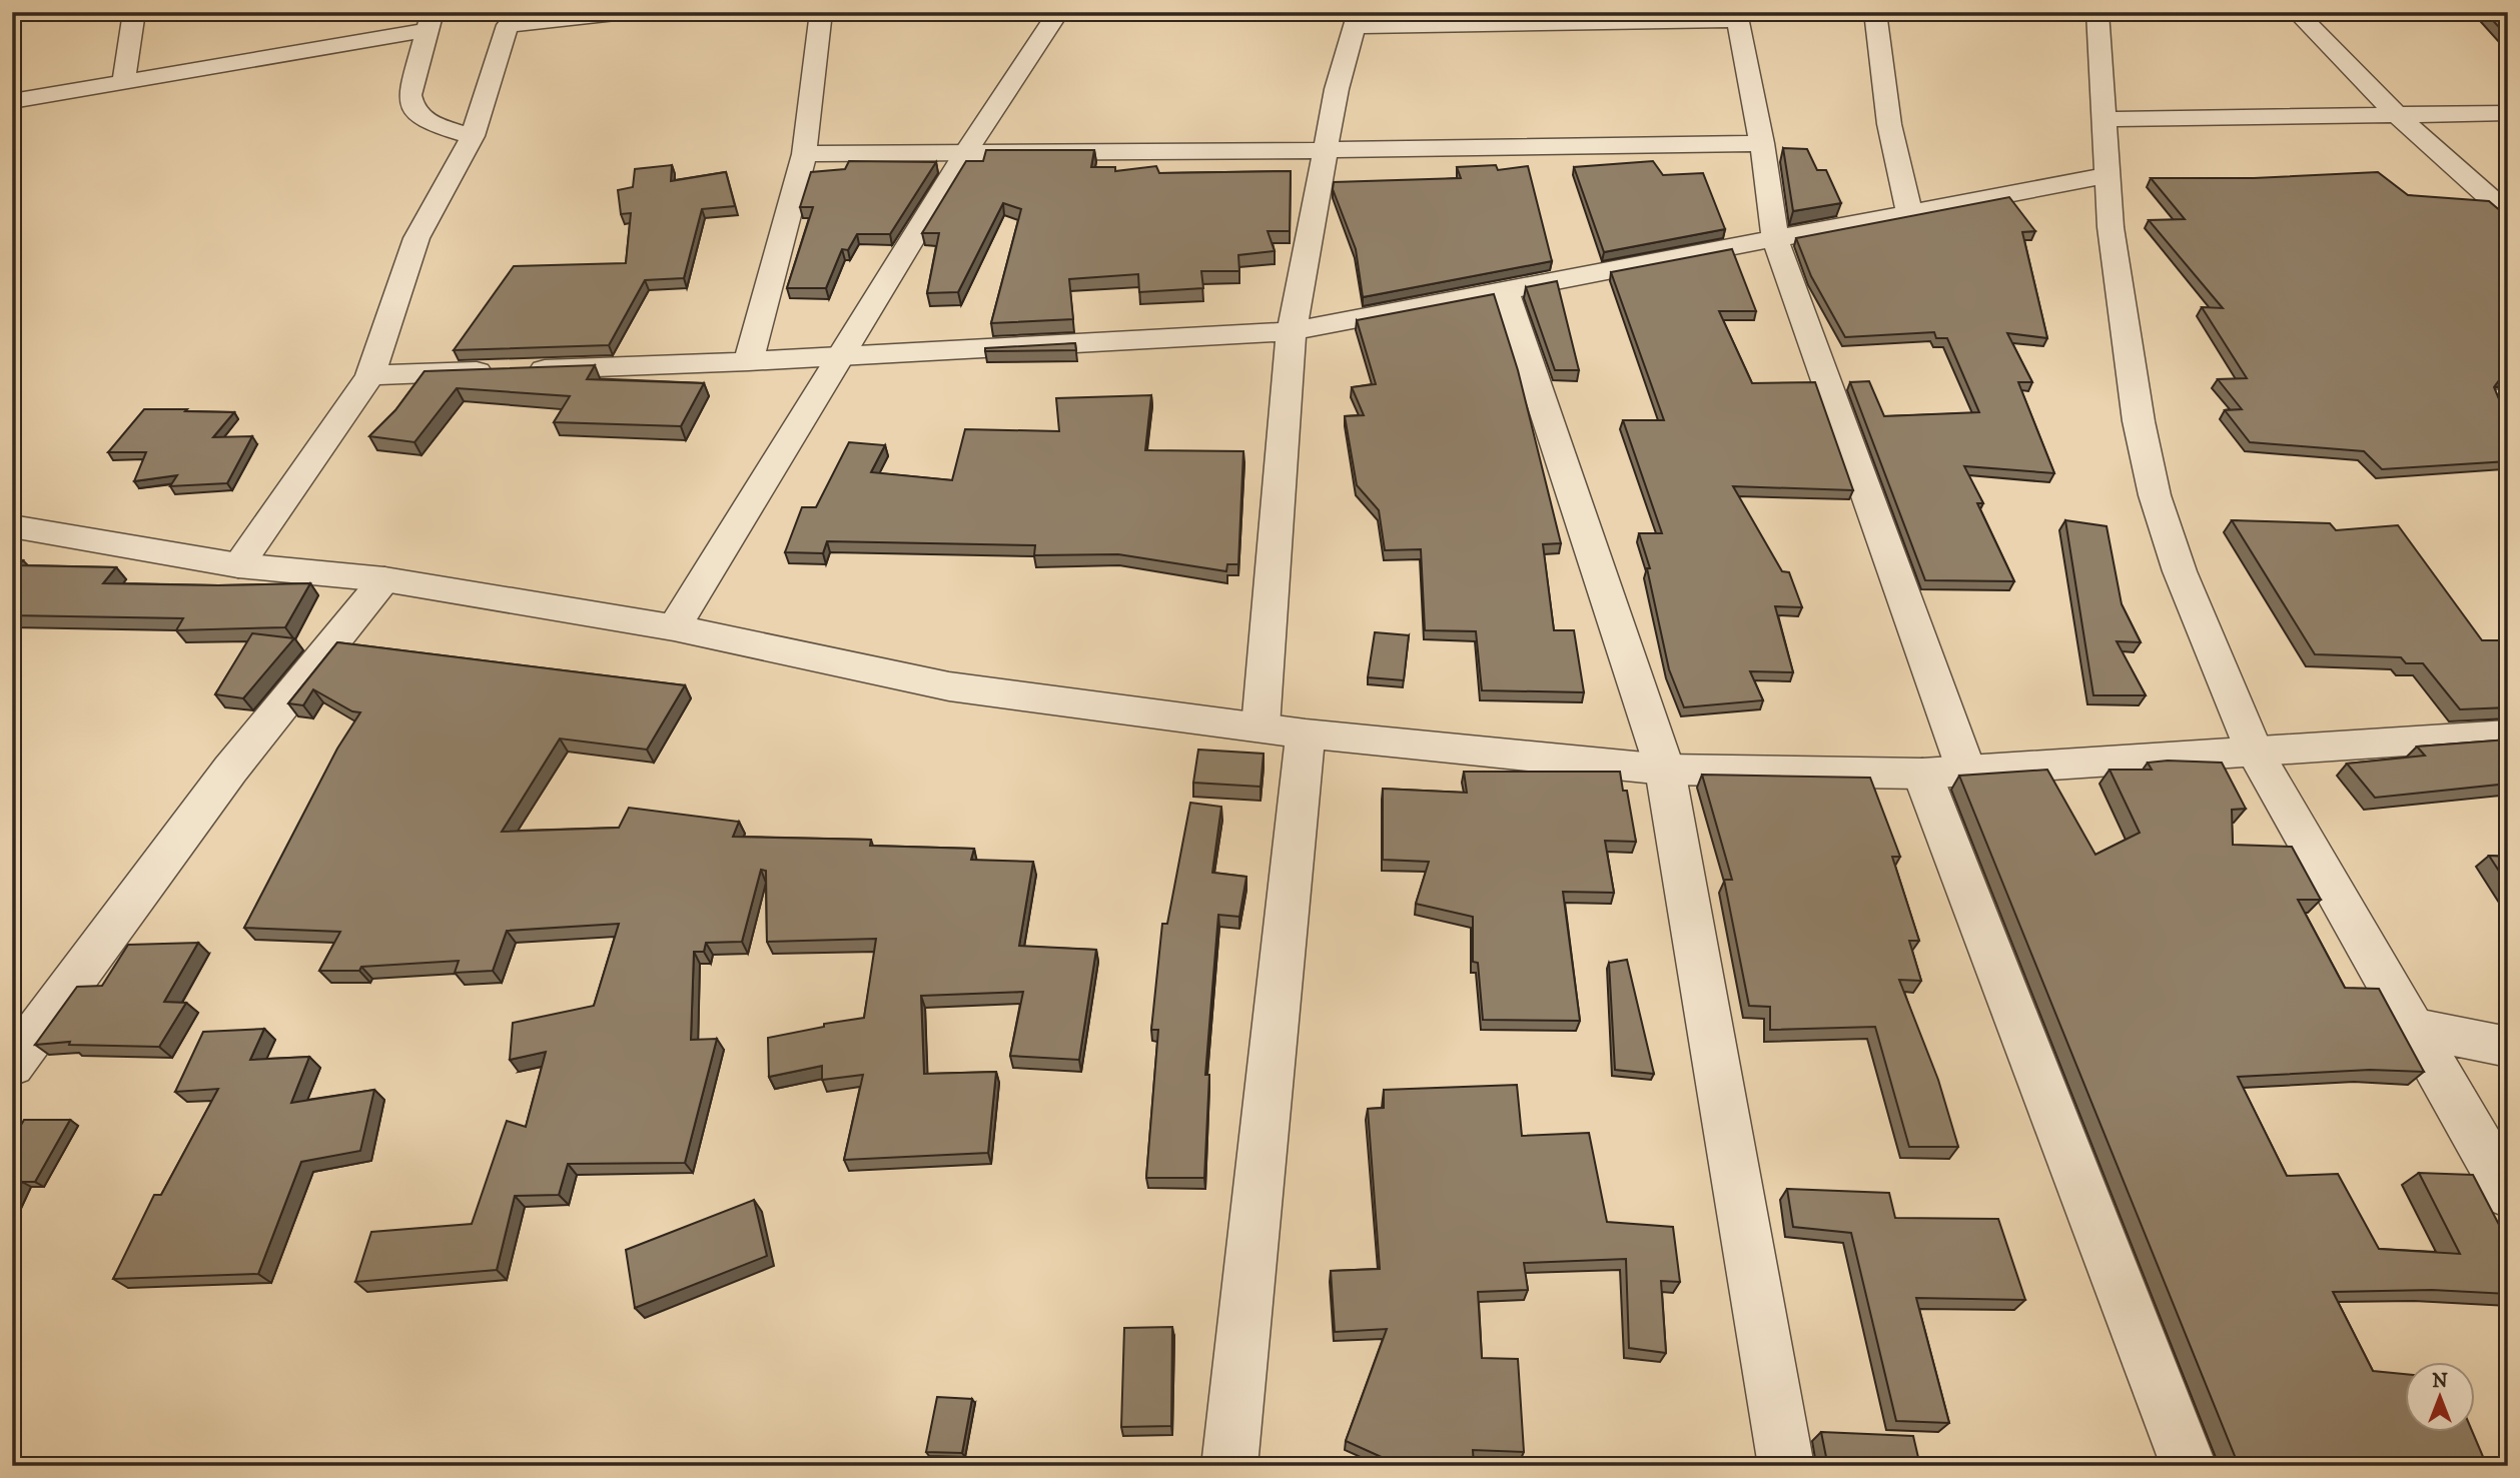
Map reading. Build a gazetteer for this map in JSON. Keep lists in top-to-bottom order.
{
  "north": "top"
}
